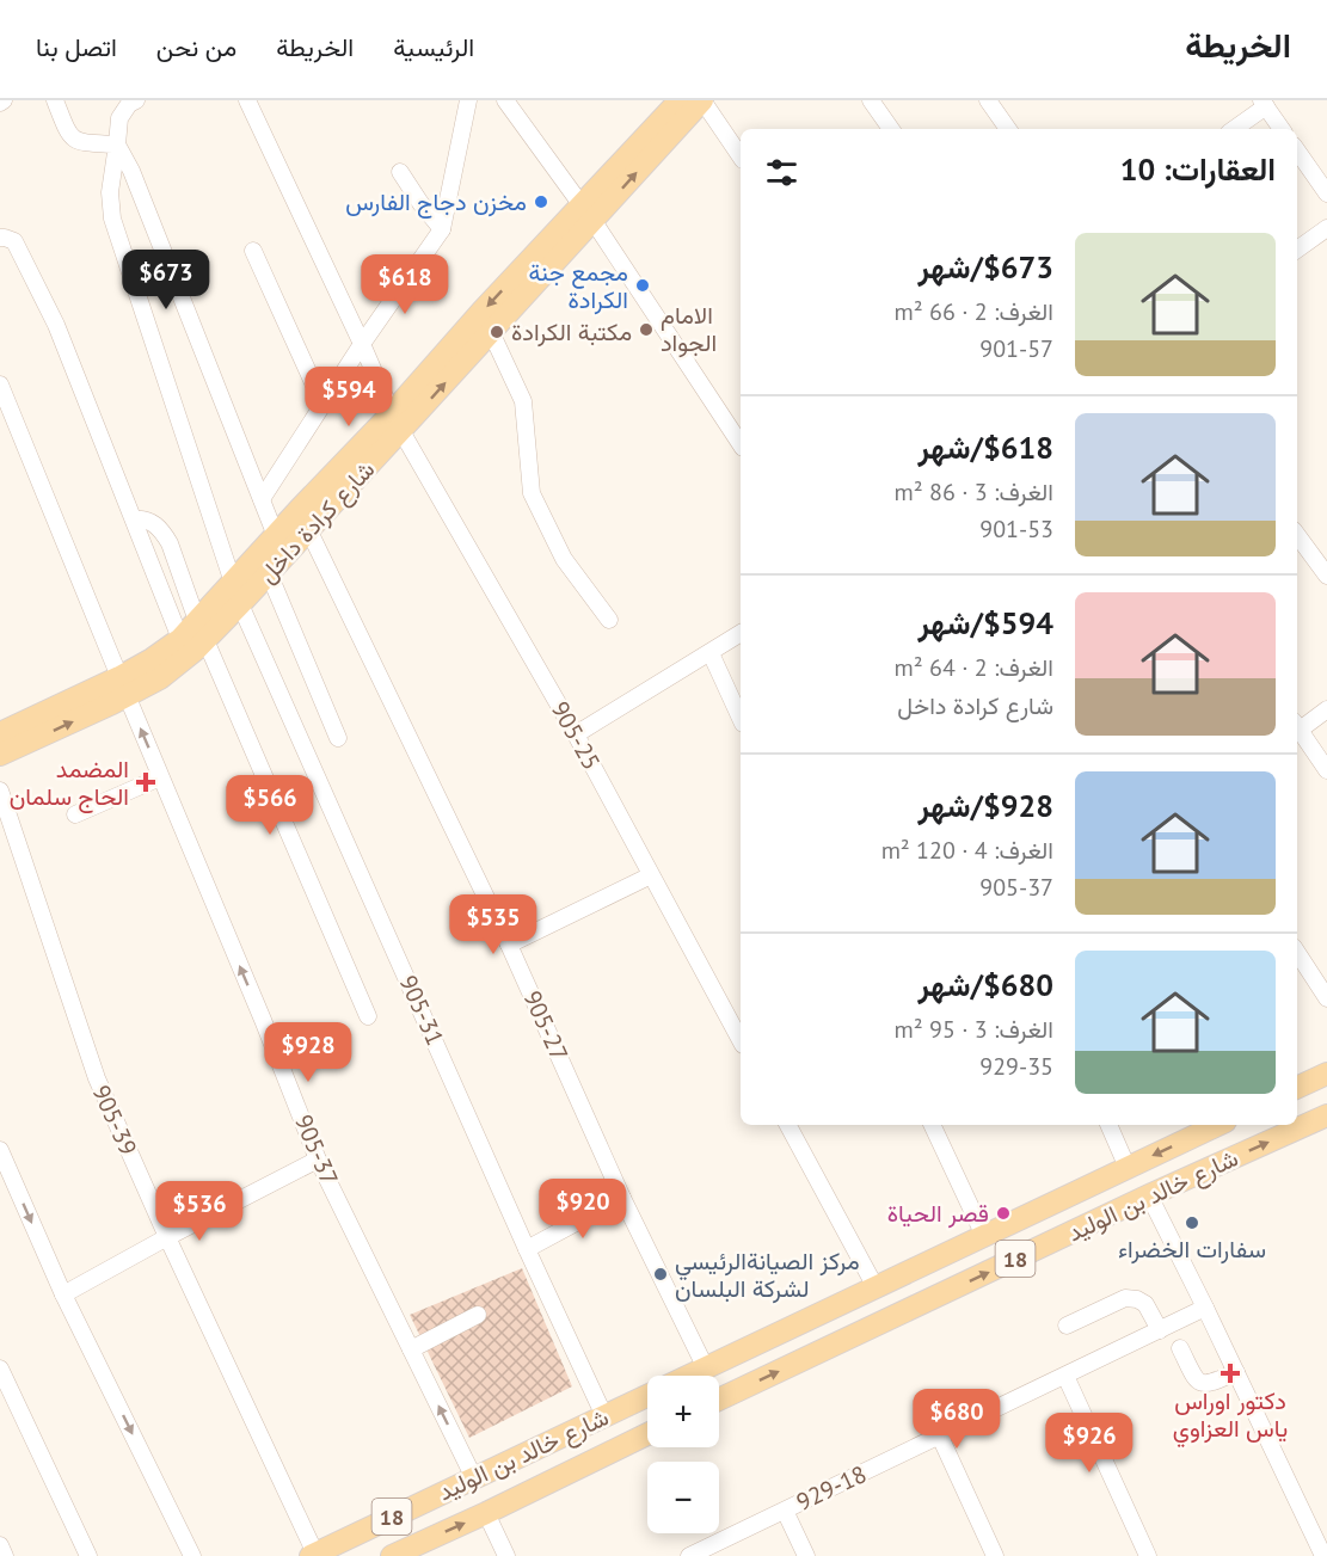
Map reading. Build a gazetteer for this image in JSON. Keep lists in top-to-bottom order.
{
  "streets": {
    "main road": ["شارع كرادة داخل", "شارع خالد بن الوليد", "18"],
    "street": [
      "905-25",
      "905-31",
      "905-27",
      "905-39",
      "905-37",
      "929-18"
    ]
  },
  "crossings": [
    ["شارع كرادة داخل", "905-25"],
    ["شارع كرادة داخل", "905-31"],
    ["شارع كرادة داخل", "905-27"],
    ["شارع كرادة داخل", "905-37"],
    ["905-31", "شارع خالد بن الوليد"],
    ["905-27", "شارع خالد بن الوليد"],
    ["905-39", "شارع خالد بن الوليد"],
    ["905-37", "شارع خالد بن الوليد"]
  ],
  "places": {
    "other": [
      "مخزن دجاج الفارس",
      "مجمع جنة الكرادة",
      "الامام الجواد",
      "مكتبة الكرادة",
      "قصر الحياة",
      "سفارات الخضراء",
      "مركز الصيانةالرئيسي لشركة البلسان"
    ],
    "health": ["المضمد الحاج سلمان", "دكتور اوراس ياس العزاوي"]
  },
  "page": {
    "header": "الخريطة",
    "nav": [
      "الرئيسية",
      "الخريطة",
      "من نحن",
      "اتصل بنا"
    ],
    "heading": "العقارات: 10",
    "list": [
      {
        "name": "$673/شهر",
        "note": "الغرف: 2 · 66 m² · 901-57"
      },
      {
        "name": "$618/شهر",
        "note": "الغرف: 3 · 86 m² · 901-53"
      },
      {
        "name": "$594/شهر",
        "note": "الغرف: 2 · 64 m² · شارع كرادة داخل"
      },
      {
        "name": "$928/شهر",
        "note": "الغرف: 4 · 120 m² · 905-37"
      },
      {
        "name": "$680/شهر",
        "note": "الغرف: 3 · 95 m² · 929-35"
      }
    ],
    "price": [
      "$673",
      "$618",
      "$594",
      "$566",
      "$535",
      "$928",
      "$920",
      "$536",
      "$680",
      "$926"
    ],
    "map_buttons": ["+", "−"]
  }
}
